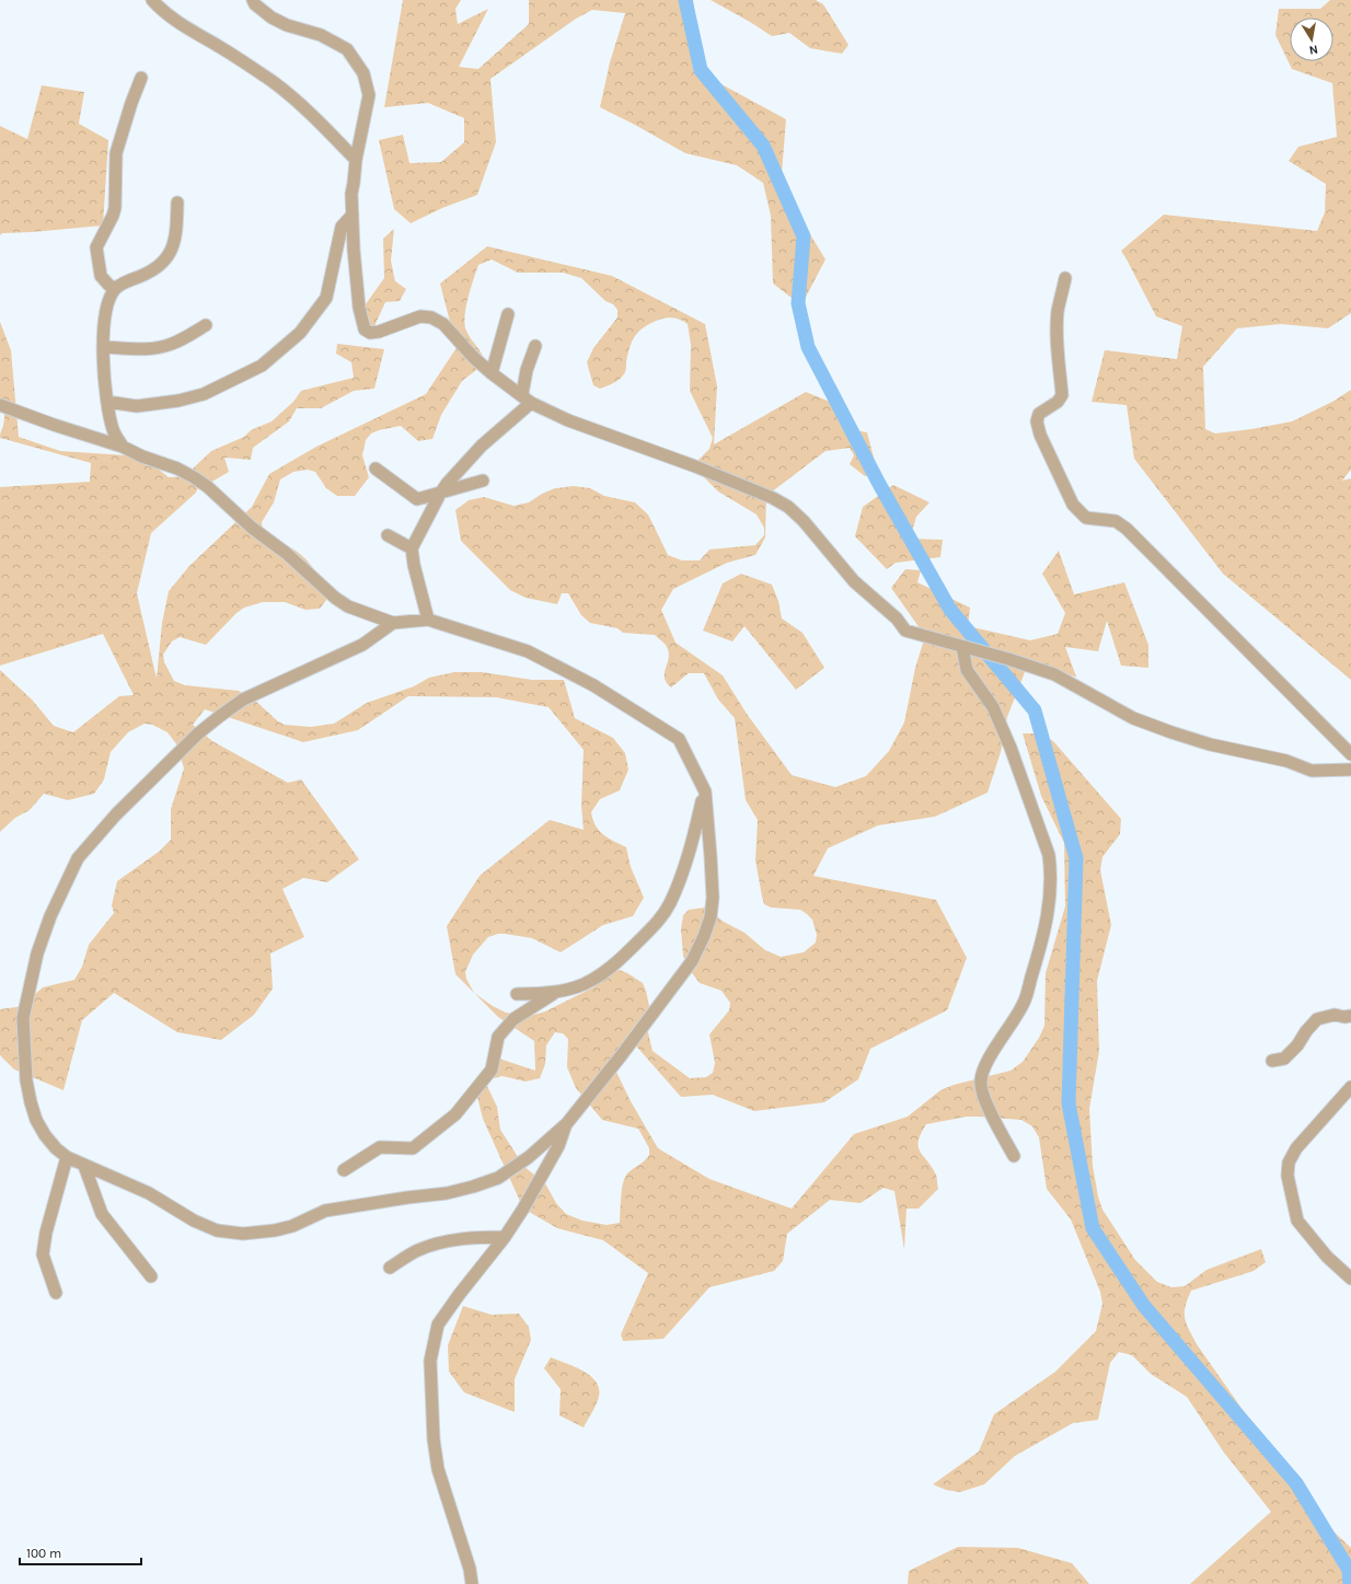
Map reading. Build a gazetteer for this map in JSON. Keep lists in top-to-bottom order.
{
  "scale_bar": "100 m",
  "north": "bottom"
}
